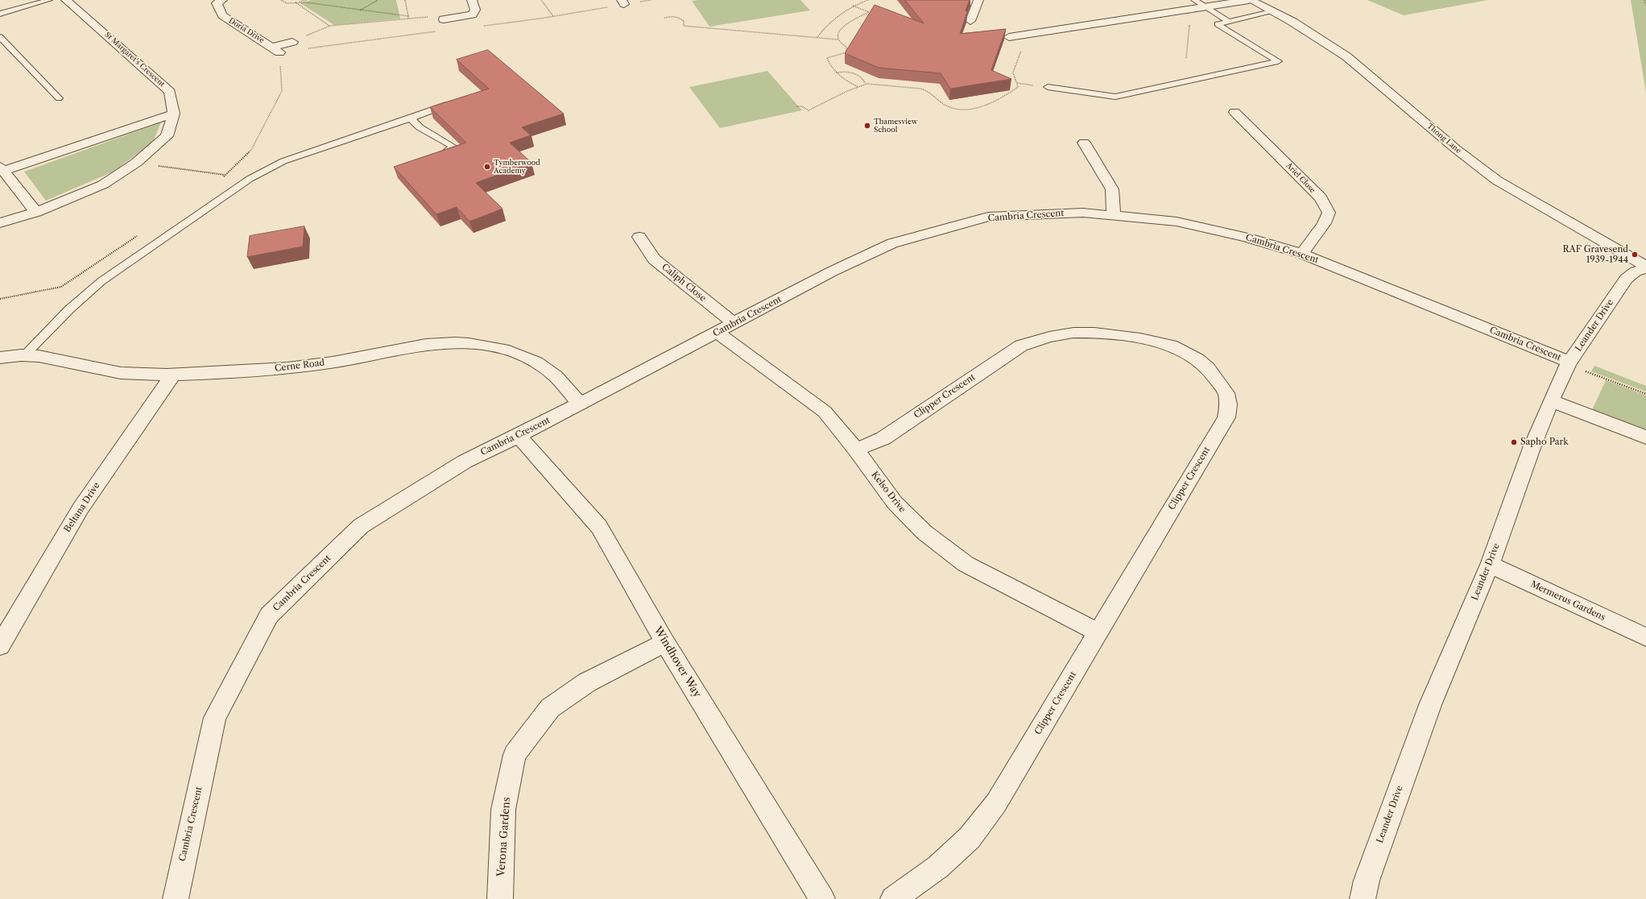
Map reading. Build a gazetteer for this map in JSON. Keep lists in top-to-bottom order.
{
  "streets": {
    "street": [
      "Doria Drive",
      "St Margaret's Crescent",
      "Thong Lane",
      "Ariel Close",
      "Cambria Crescent",
      "Caliph Close",
      "Leander Drive",
      "Cerne Road",
      "Clipper Crescent",
      "Kelso Drive",
      "Beltana Drive",
      "Mermerus Gardens",
      "Windhover Way",
      "Verona Gardens"
    ]
  },
  "crossings": [
    ["Ariel Close", "Cambria Crescent"],
    ["Cambria Crescent", "Caliph Close"],
    ["Cambria Crescent", "Leander Drive"],
    ["Cambria Crescent", "Cerne Road"],
    ["Cambria Crescent", "Kelso Drive"],
    ["Cambria Crescent", "Windhover Way"],
    ["Leander Drive", "Mermerus Gardens"],
    ["Cerne Road", "Beltana Drive"],
    ["Clipper Crescent", "Kelso Drive"],
    ["Windhover Way", "Verona Gardens"]
  ],
  "places": [
    "Thamesview School",
    "Tymberwood Academy",
    "RAF Gravesend 1939-1944",
    "Sapho Park"
  ]
}
